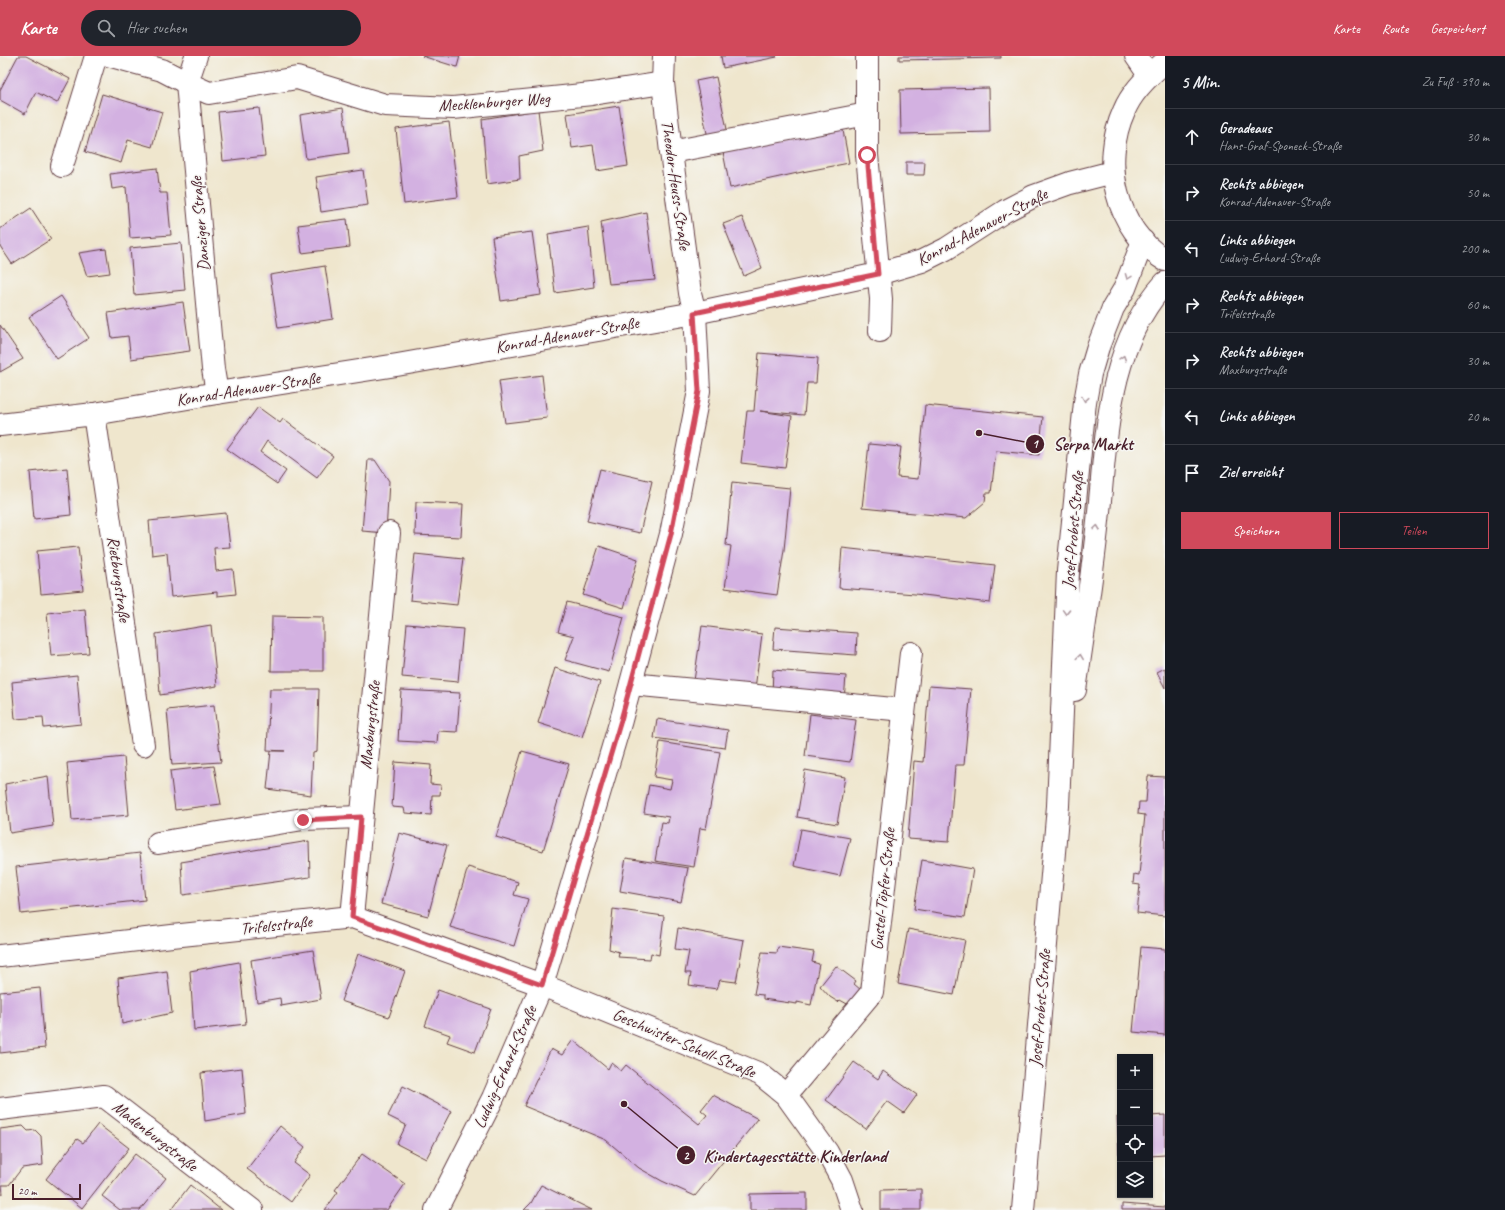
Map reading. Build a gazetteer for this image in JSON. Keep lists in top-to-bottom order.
{
  "streets": {
    "street": [
      "Mecklenburger Weg",
      "Theodor-Heuss-Straße",
      "Danziger Straße",
      "Konrad-Adenauer-Straße",
      "Josef-Probst-Straße",
      "Rietburgstraße",
      "Maxburgstraße",
      "Gustel-Töpfer-Straße",
      "Trifelsstraße",
      "Geschwister-Scholl-Straße",
      "Ludwig-Erhard-Straße",
      "Madenburgstraße"
    ]
  },
  "crossings": [
    ["Mecklenburger Weg", "Theodor-Heuss-Straße"],
    ["Mecklenburger Weg", "Danziger Straße"],
    ["Theodor-Heuss-Straße", "Konrad-Adenauer-Straße"],
    ["Theodor-Heuss-Straße", "Ludwig-Erhard-Straße"],
    ["Danziger Straße", "Konrad-Adenauer-Straße"],
    ["Konrad-Adenauer-Straße", "Rietburgstraße"],
    ["Konrad-Adenauer-Straße", "Ludwig-Erhard-Straße"],
    ["Maxburgstraße", "Trifelsstraße"],
    ["Gustel-Töpfer-Straße", "Geschwister-Scholl-Straße"],
    ["Trifelsstraße", "Geschwister-Scholl-Straße"],
    ["Trifelsstraße", "Ludwig-Erhard-Straße"],
    ["Geschwister-Scholl-Straße", "Ludwig-Erhard-Straße"]
  ],
  "places": ["Serpa Markt", "Kindertagesstätte Kinderland"],
  "scale_bar": "20 m",
  "page": {
    "header": "Karte",
    "search": "Hier suchen",
    "nav": ["Karte", "Route", "Gespeichert"],
    "heading": ["5 Min.", "Zu Fuß · 390 m"],
    "list": [
      ["Geradeaus", "Hans-Graf-Sponeck-Straße", "30 m"],
      ["Rechts abbiegen", "Konrad-Adenauer-Straße", "50 m"],
      ["Links abbiegen", "Ludwig-Erhard-Straße", "200 m"],
      ["Rechts abbiegen", "Trifelsstraße", "60 m"],
      ["Rechts abbiegen", "Maxburgstraße", "30 m"],
      ["Links abbiegen", "20 m"],
      "Ziel erreicht"
    ],
    "buttons": ["Speichern", "Teilen"],
    "map_buttons": ["+", "−"],
    "scale": "20 m"
  }
}
